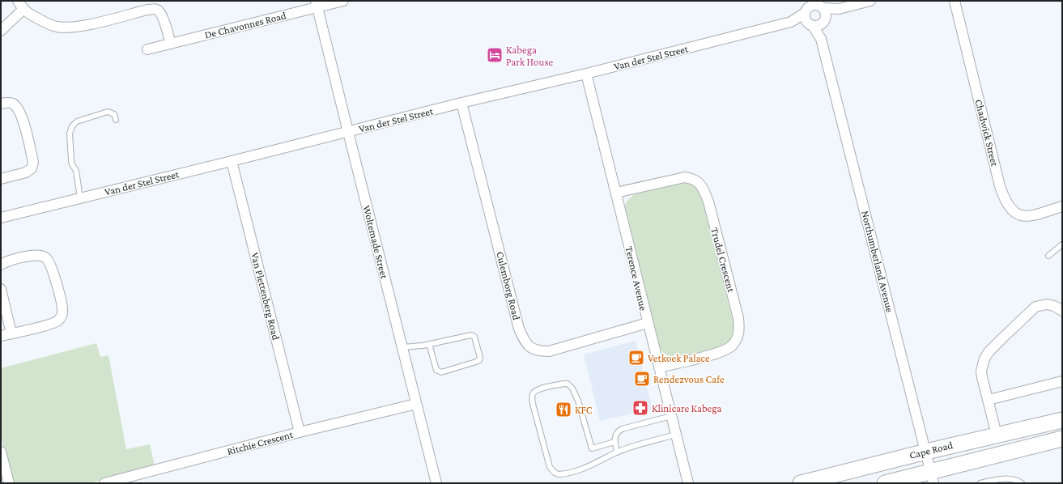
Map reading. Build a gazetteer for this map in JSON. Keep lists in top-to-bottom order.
{
  "streets": {
    "main road": ["Cape Road"],
    "street": [
      "De Chavonnes Road",
      "Van der Stel Street",
      "Chadwick Street",
      "Woltemade Street",
      "Trudel Crescent",
      "Northumberland Avenue",
      "Terence Avenue",
      "Culemborg Road",
      "Van Plettenberg Road",
      "Ritchie Crescent"
    ]
  },
  "crossings": [
    ["De Chavonnes Road", "Woltemade Street"],
    ["Van der Stel Street", "Woltemade Street"],
    ["Van der Stel Street", "Northumberland Avenue"],
    ["Van der Stel Street", "Terence Avenue"],
    ["Van der Stel Street", "Culemborg Road"],
    ["Van der Stel Street", "Van Plettenberg Road"],
    ["Woltemade Street", "Ritchie Crescent"],
    ["Trudel Crescent", "Terence Avenue"],
    ["Northumberland Avenue", "Cape Road"],
    ["Terence Avenue", "Culemborg Road"],
    ["Van Plettenberg Road", "Ritchie Crescent"]
  ],
  "places": {
    "hotel": ["Kabega Park House"],
    "cafe": ["Vetkoek Palace", "Rendezvous Cafe"],
    "pharmacy": ["Klinicare Kabega"],
    "restaurant": ["KFC"]
  }
}
